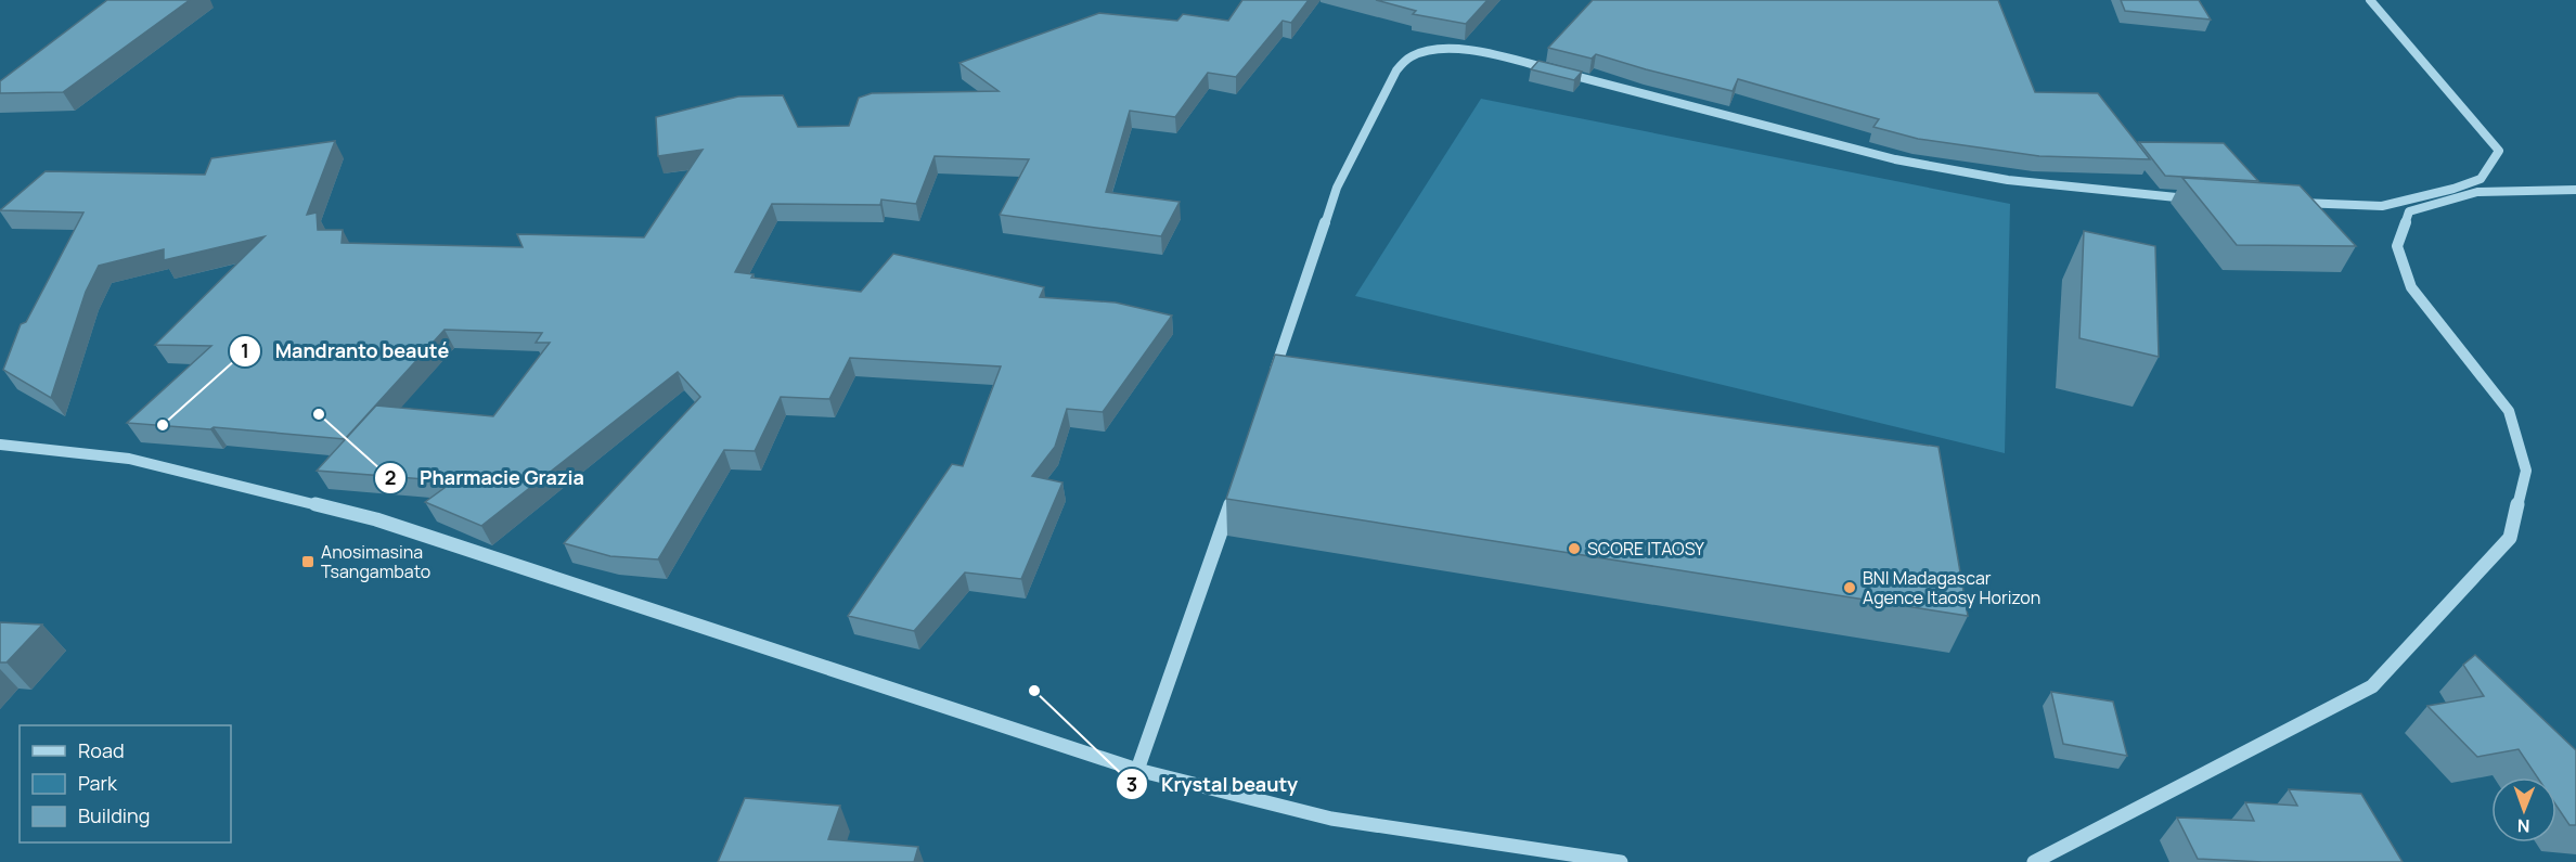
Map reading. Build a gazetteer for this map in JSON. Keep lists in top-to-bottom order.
{
  "places": {
    "other": [
      "Pharmacie Grazia",
      "Mandranto beauté",
      "SCORE ITAOSY",
      "BNI Madagascar Agence Itaosy Horizon",
      "Krystal beauty"
    ],
    "transit": ["Anosimasina Tsangambato"]
  },
  "legend": ["Road", "Park", "Building"],
  "north": "bottom"
}
